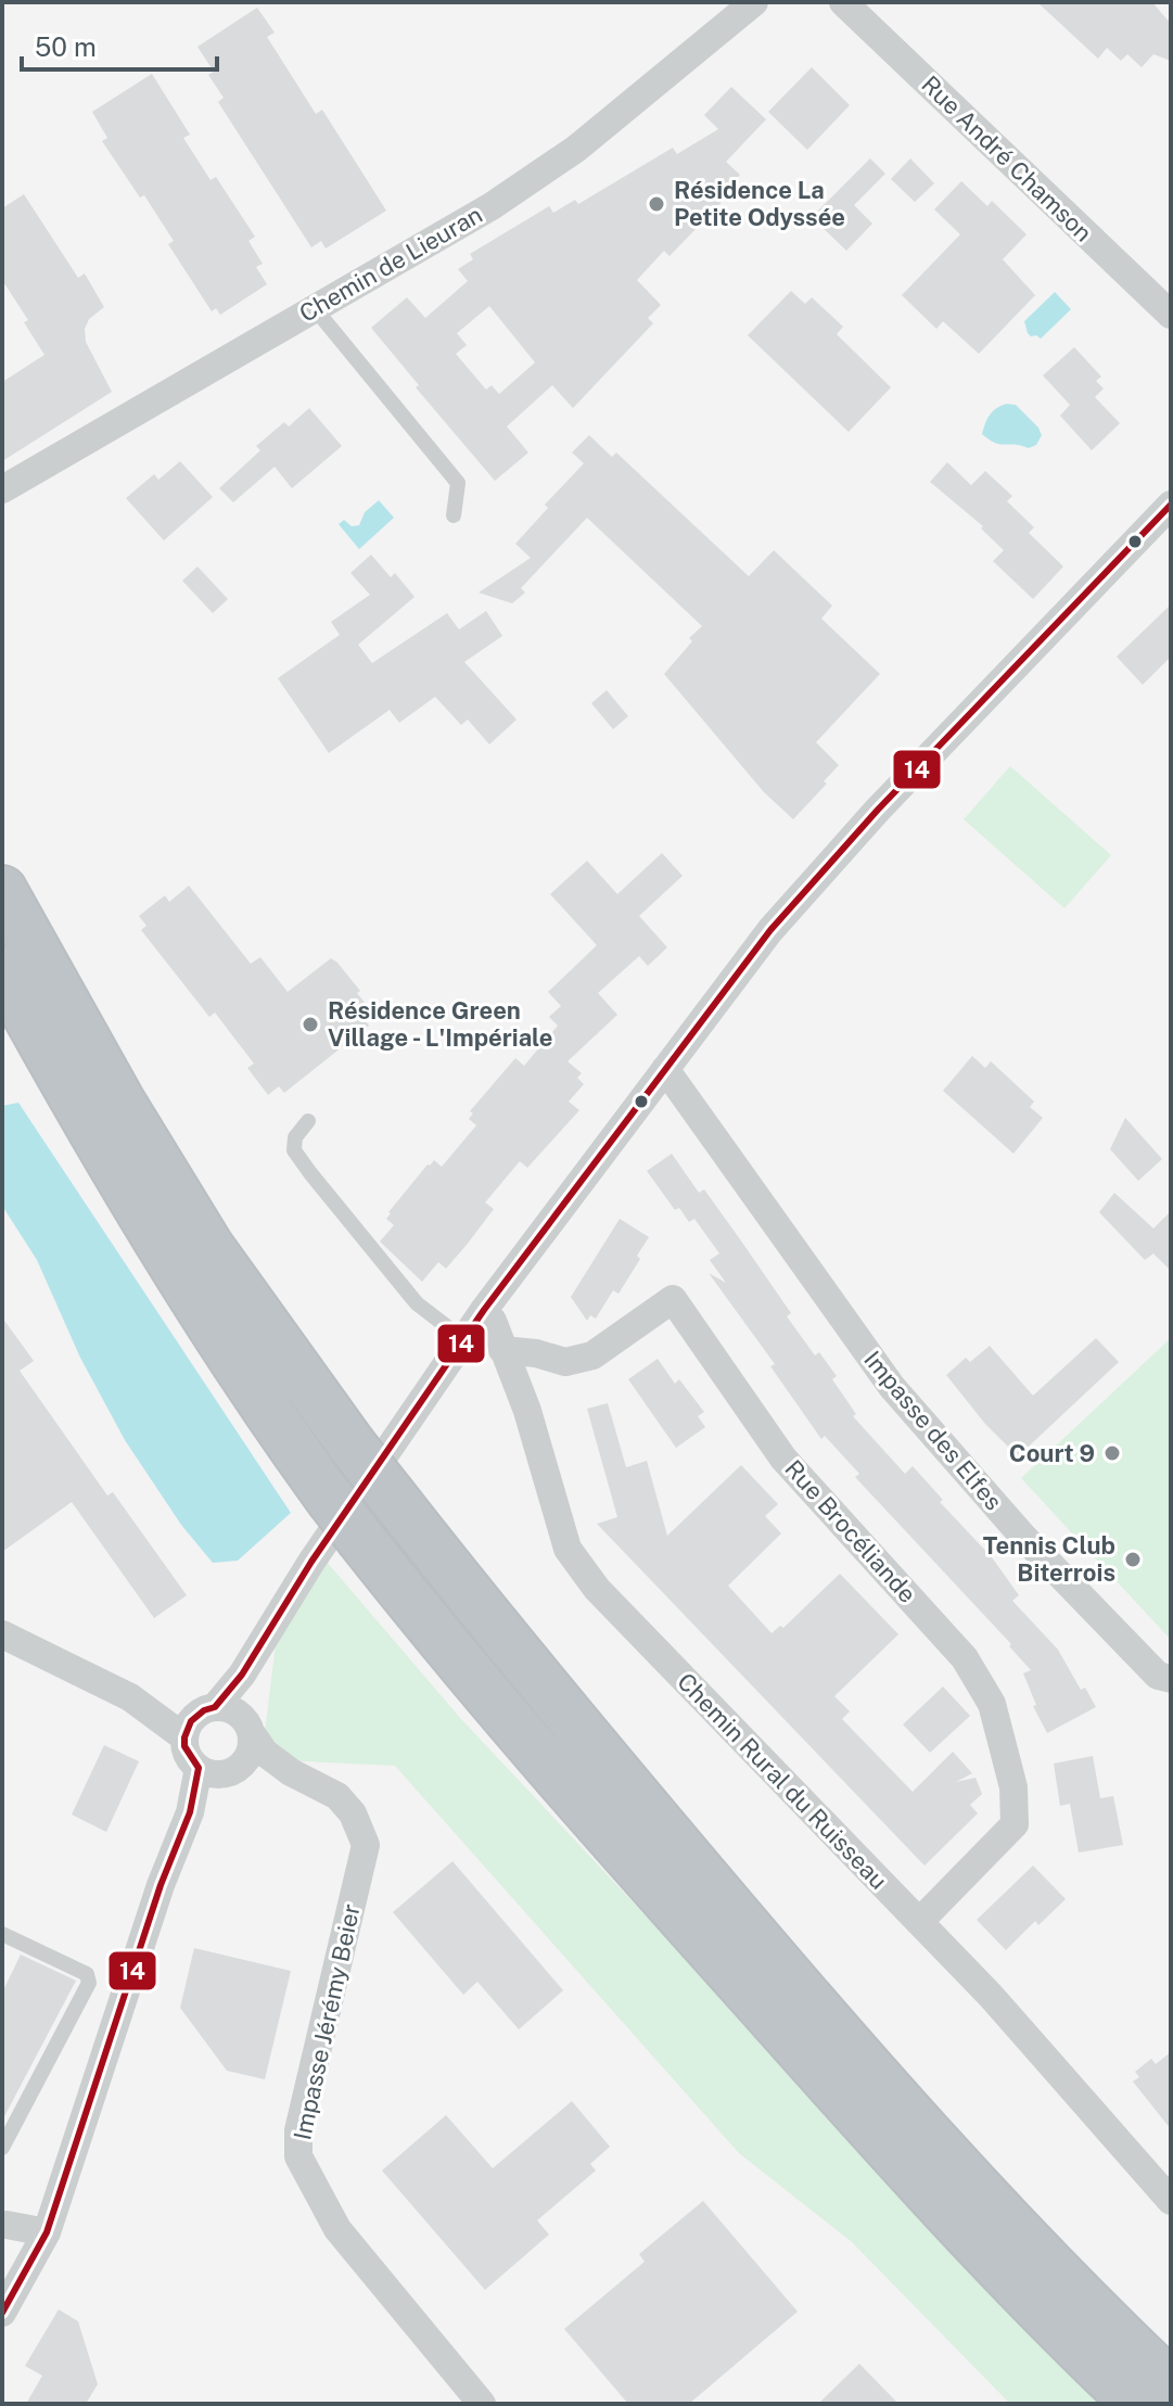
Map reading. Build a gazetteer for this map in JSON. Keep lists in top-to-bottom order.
{
  "streets": {
    "street": [
      "Rue André Chamson",
      "Chemin de Lieuran",
      "Impasse des Elfes",
      "Rue Brocéliande",
      "Chemin Rural du Ruisseau",
      "Impasse Jérémy Beier"
    ]
  },
  "crossings": [
    ["Rue Brocéliande", "Chemin Rural du Ruisseau"]
  ],
  "places": [
    "Résidence La Petite Odyssée",
    "Résidence Green Village - L'Impériale",
    "Court 9",
    "Tennis Club Biterrois"
  ],
  "lines": ["transit line 14"],
  "scale_bar": "50 m"
}
